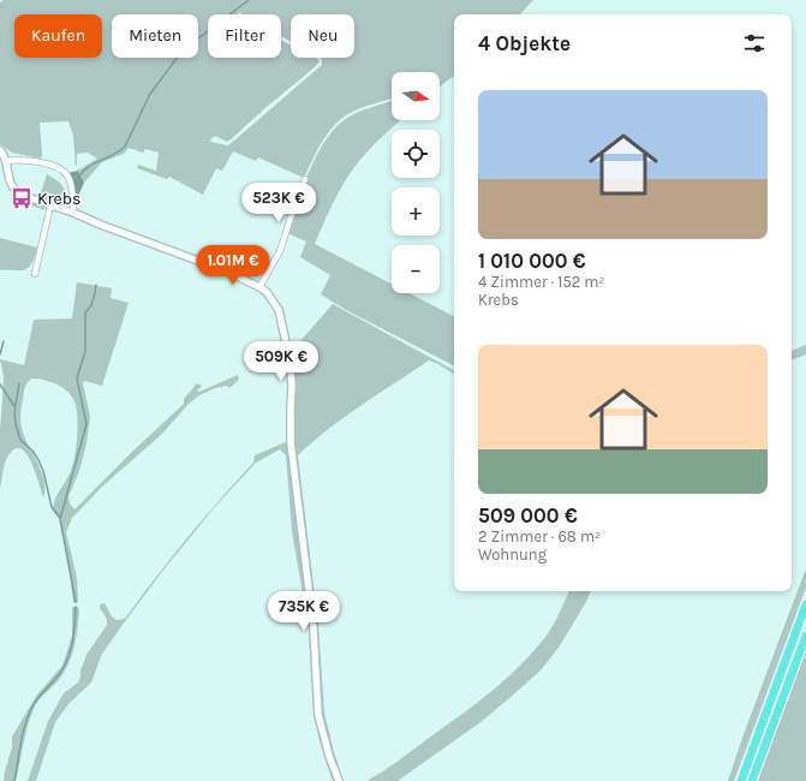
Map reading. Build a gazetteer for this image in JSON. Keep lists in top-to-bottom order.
{
  "places": {
    "bus stop": ["Krebs"]
  },
  "north": "right",
  "page": {
    "chip": [
      "Kaufen",
      "Mieten",
      "Filter",
      "Neu"
    ],
    "heading": "4 Objekte",
    "map_buttons": ["+", "−"],
    "list": [
      {
        "name": "1 010 000 €",
        "note": "4 Zimmer · 152 m² · Krebs"
      },
      {
        "name": "509 000 €",
        "note": "2 Zimmer · 68 m² · Wohnung"
      }
    ],
    "price": [
      "523K €",
      "1.01M €",
      "509K €",
      "735K €"
    ]
  }
}
